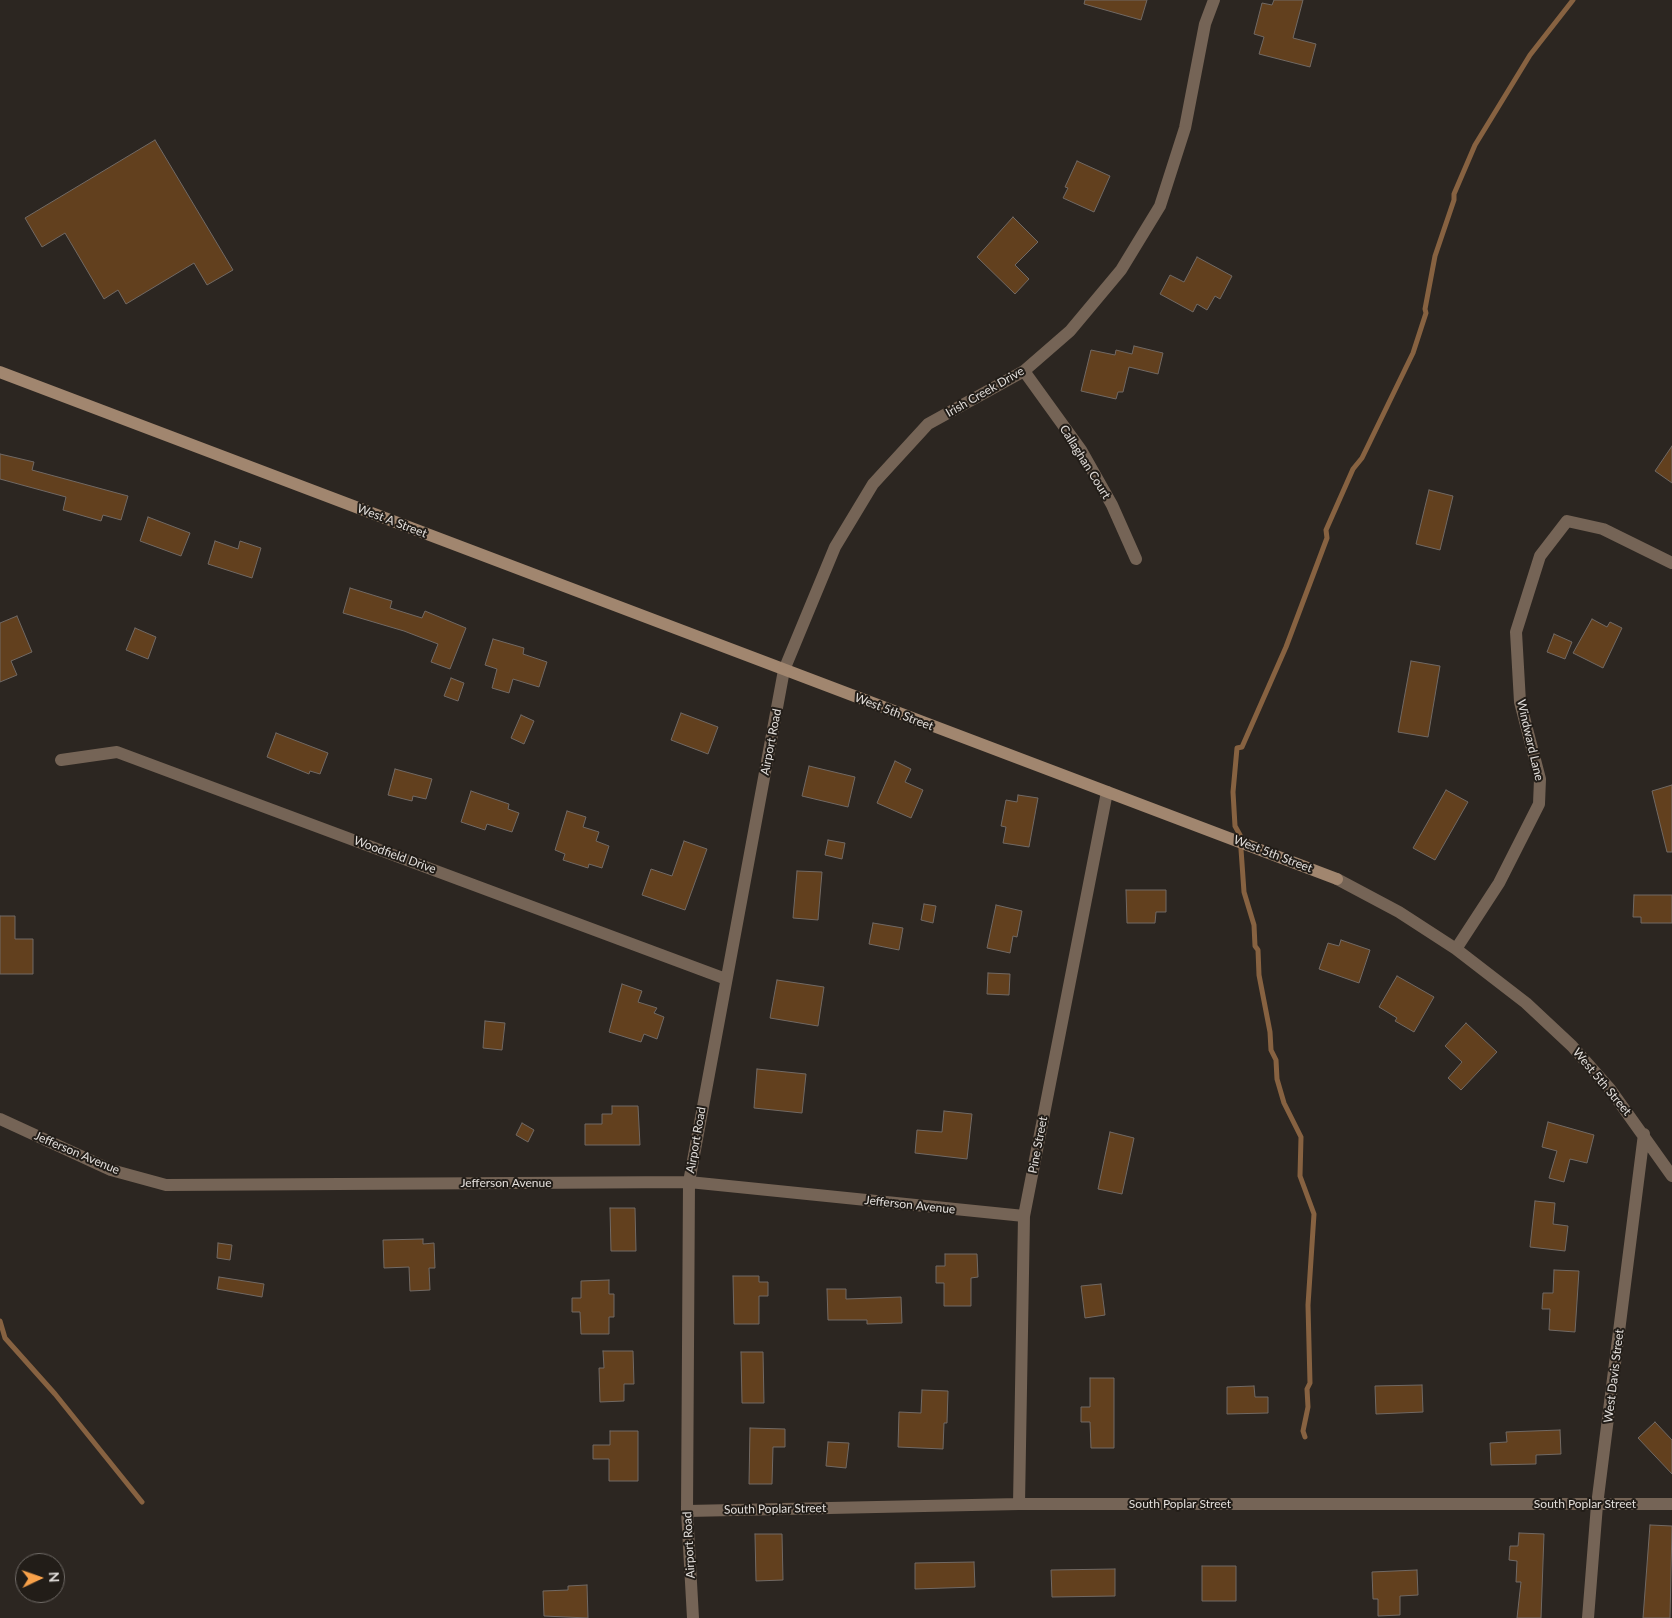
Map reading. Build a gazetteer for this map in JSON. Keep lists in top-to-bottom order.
{
  "streets": {
    "street": [
      "Irish Creek Drive",
      "Callaghan Court",
      "West A Street",
      "West 5th Street",
      "Windward Lane",
      "Airport Road",
      "Woodfield Drive",
      "Pine Street",
      "Jefferson Avenue",
      "West Davis Street",
      "South Poplar Street"
    ]
  },
  "crossings": [
    ["Irish Creek Drive", "Callaghan Court"],
    ["Irish Creek Drive", "West A Street"],
    ["Irish Creek Drive", "West 5th Street"],
    ["Irish Creek Drive", "Airport Road"],
    ["West A Street", "West 5th Street"],
    ["West A Street", "Airport Road"],
    ["West 5th Street", "Windward Lane"],
    ["West 5th Street", "Airport Road"],
    ["West 5th Street", "Pine Street"],
    ["West 5th Street", "West Davis Street"],
    ["Airport Road", "Woodfield Drive"],
    ["Airport Road", "Jefferson Avenue"],
    ["Airport Road", "South Poplar Street"],
    ["Pine Street", "Jefferson Avenue"],
    ["Pine Street", "South Poplar Street"],
    ["West Davis Street", "South Poplar Street"]
  ],
  "north": "right"
}
